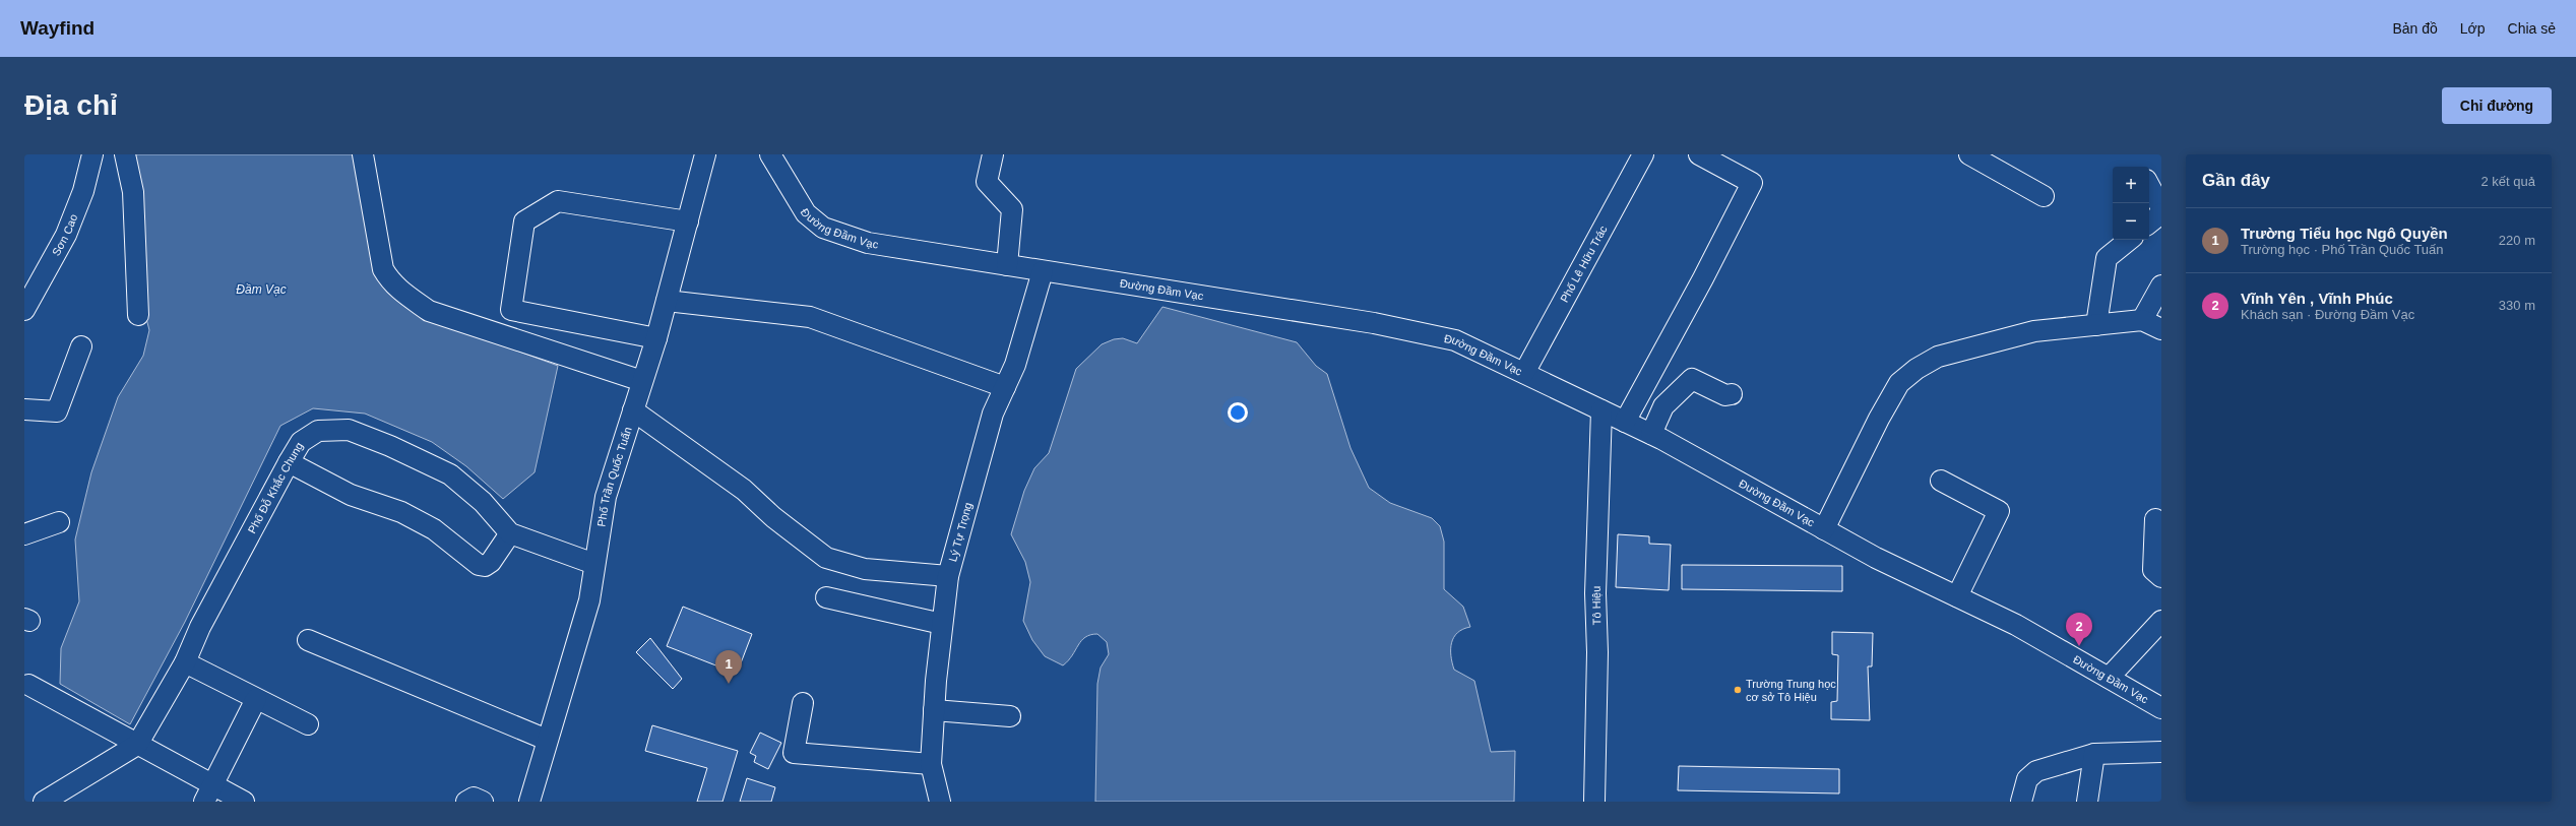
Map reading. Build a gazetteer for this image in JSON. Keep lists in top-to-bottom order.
{
  "streets": {
    "street": [
      "Đường Đầm Vạc",
      "Sơn Cao",
      "Phố Lê Hữu Trác",
      "Phố Trần Quốc Tuấn",
      "Phố Đỗ Khắc Chung",
      "Lý Tự Trọng",
      "Tô Hiệu"
    ]
  },
  "crossings": [
    ["Đường Đầm Vạc", "Phố Lê Hữu Trác"],
    ["Đường Đầm Vạc", "Lý Tự Trọng"],
    ["Đường Đầm Vạc", "Tô Hiệu"],
    ["Phố Trần Quốc Tuấn", "Phố Đỗ Khắc Chung"]
  ],
  "water": ["Đầm Vạc"],
  "places": ["Trường Trung học cơ sở Tô Hiệu"],
  "page": {
    "header": "Wayfind",
    "nav": ["Bản đồ", "Lớp", "Chia sẻ"],
    "buttons": "Chỉ đường",
    "title": "Địa chỉ",
    "heading": ["Gần đây", "2 kết quả"],
    "map_buttons": ["+", "−"],
    "list": [
      {
        "mark": "1",
        "name": "Trường Tiểu học Ngô Quyền",
        "note": "Trường học · Phố Trần Quốc Tuấn",
        "value": "220 m"
      },
      {
        "mark": "2",
        "name": "Vĩnh Yên , Vĩnh Phúc",
        "note": "Khách sạn · Đường Đầm Vạc",
        "value": "330 m"
      }
    ],
    "pins": ["2", "1"]
  }
}
